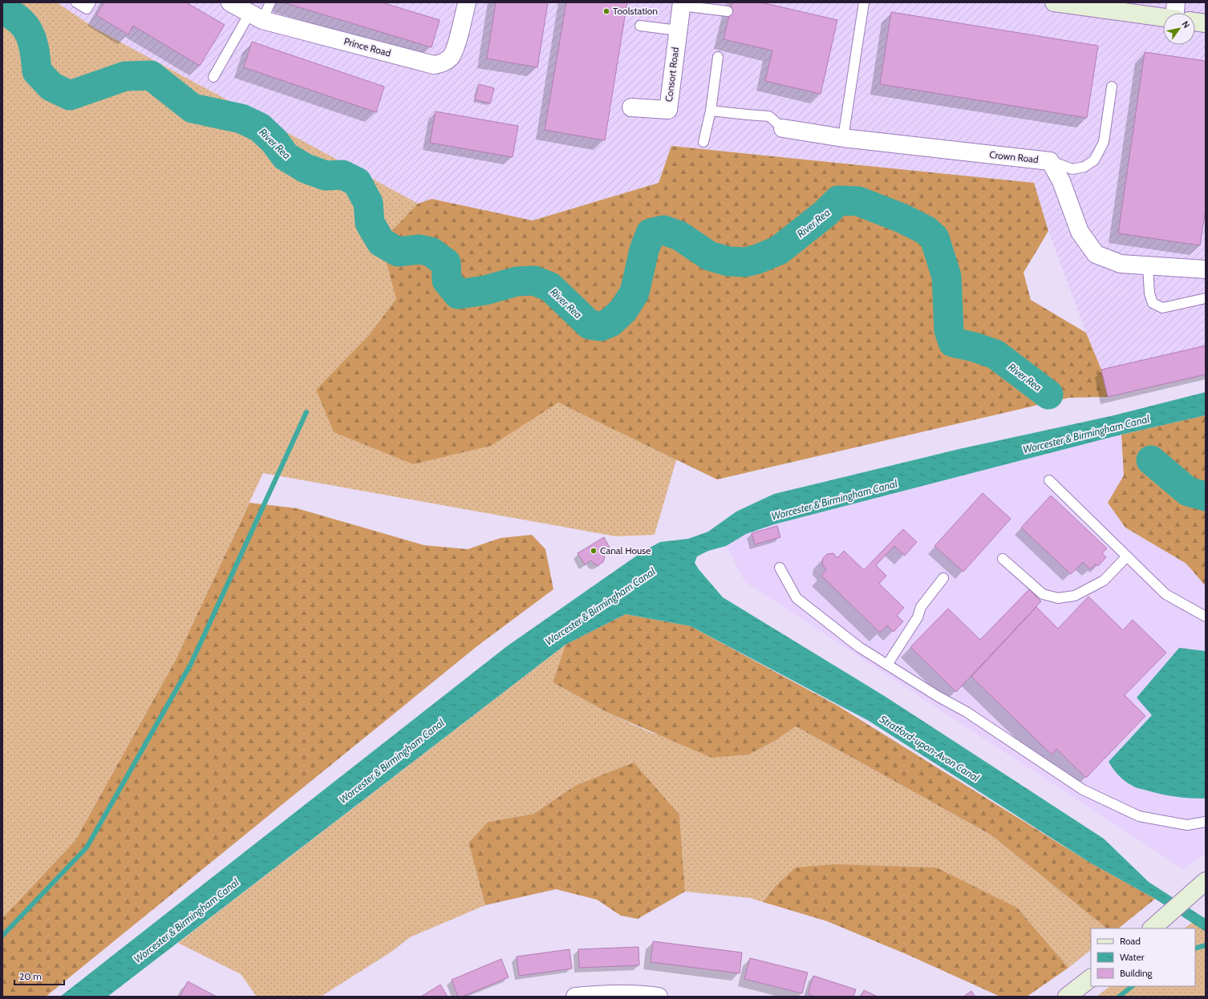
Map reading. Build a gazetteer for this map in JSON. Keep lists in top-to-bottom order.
{
  "streets": {
    "street": ["Prince Road", "Consort Road", "Crown Road"]
  },
  "water": ["River Rea", "Worcester & Birmingham Canal", "Stratford-upon-Avon Canal"],
  "places": ["Toolstation", "Canal House"],
  "legend": ["Road", "Water", "Building"],
  "scale_bar": "20 m",
  "north": "top right"
}
